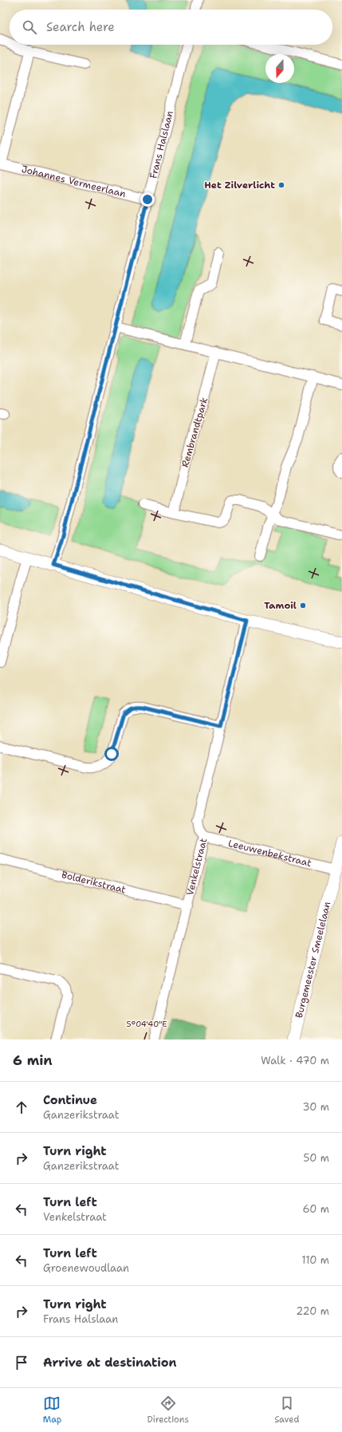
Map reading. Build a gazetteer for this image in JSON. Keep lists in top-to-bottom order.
{
  "streets": {
    "street": [
      "Frans Halslaan",
      "Johannes Vermeerlaan",
      "Rembrandtpark",
      "Leeuwenbekstraat",
      "Venkelstraat",
      "Bolderikstraat",
      "Burgemeester Smeelelaan"
    ]
  },
  "crossings": [
    ["Frans Halslaan", "Johannes Vermeerlaan"],
    ["Leeuwenbekstraat", "Venkelstraat"],
    ["Leeuwenbekstraat", "Burgemeester Smeelelaan"],
    ["Venkelstraat", "Bolderikstraat"]
  ],
  "places": ["Het Zilverlicht", "Tamoil"],
  "north": "bottom",
  "page": {
    "search": "Search here",
    "heading": ["6 min", "Walk · 470 m"],
    "list": [
      ["Continue", "Ganzerikstraat", "30 m"],
      ["Turn right", "Ganzerikstraat", "50 m"],
      ["Turn left", "Venkelstraat", "60 m"],
      ["Turn left", "Groenewoudlaan", "110 m"],
      ["Turn right", "Frans Halslaan", "220 m"],
      "Arrive at destination"
    ],
    "nav": ["Map", "Directions", "Saved"]
  },
  "coordinates": ["5°04'40\"E"]
}
